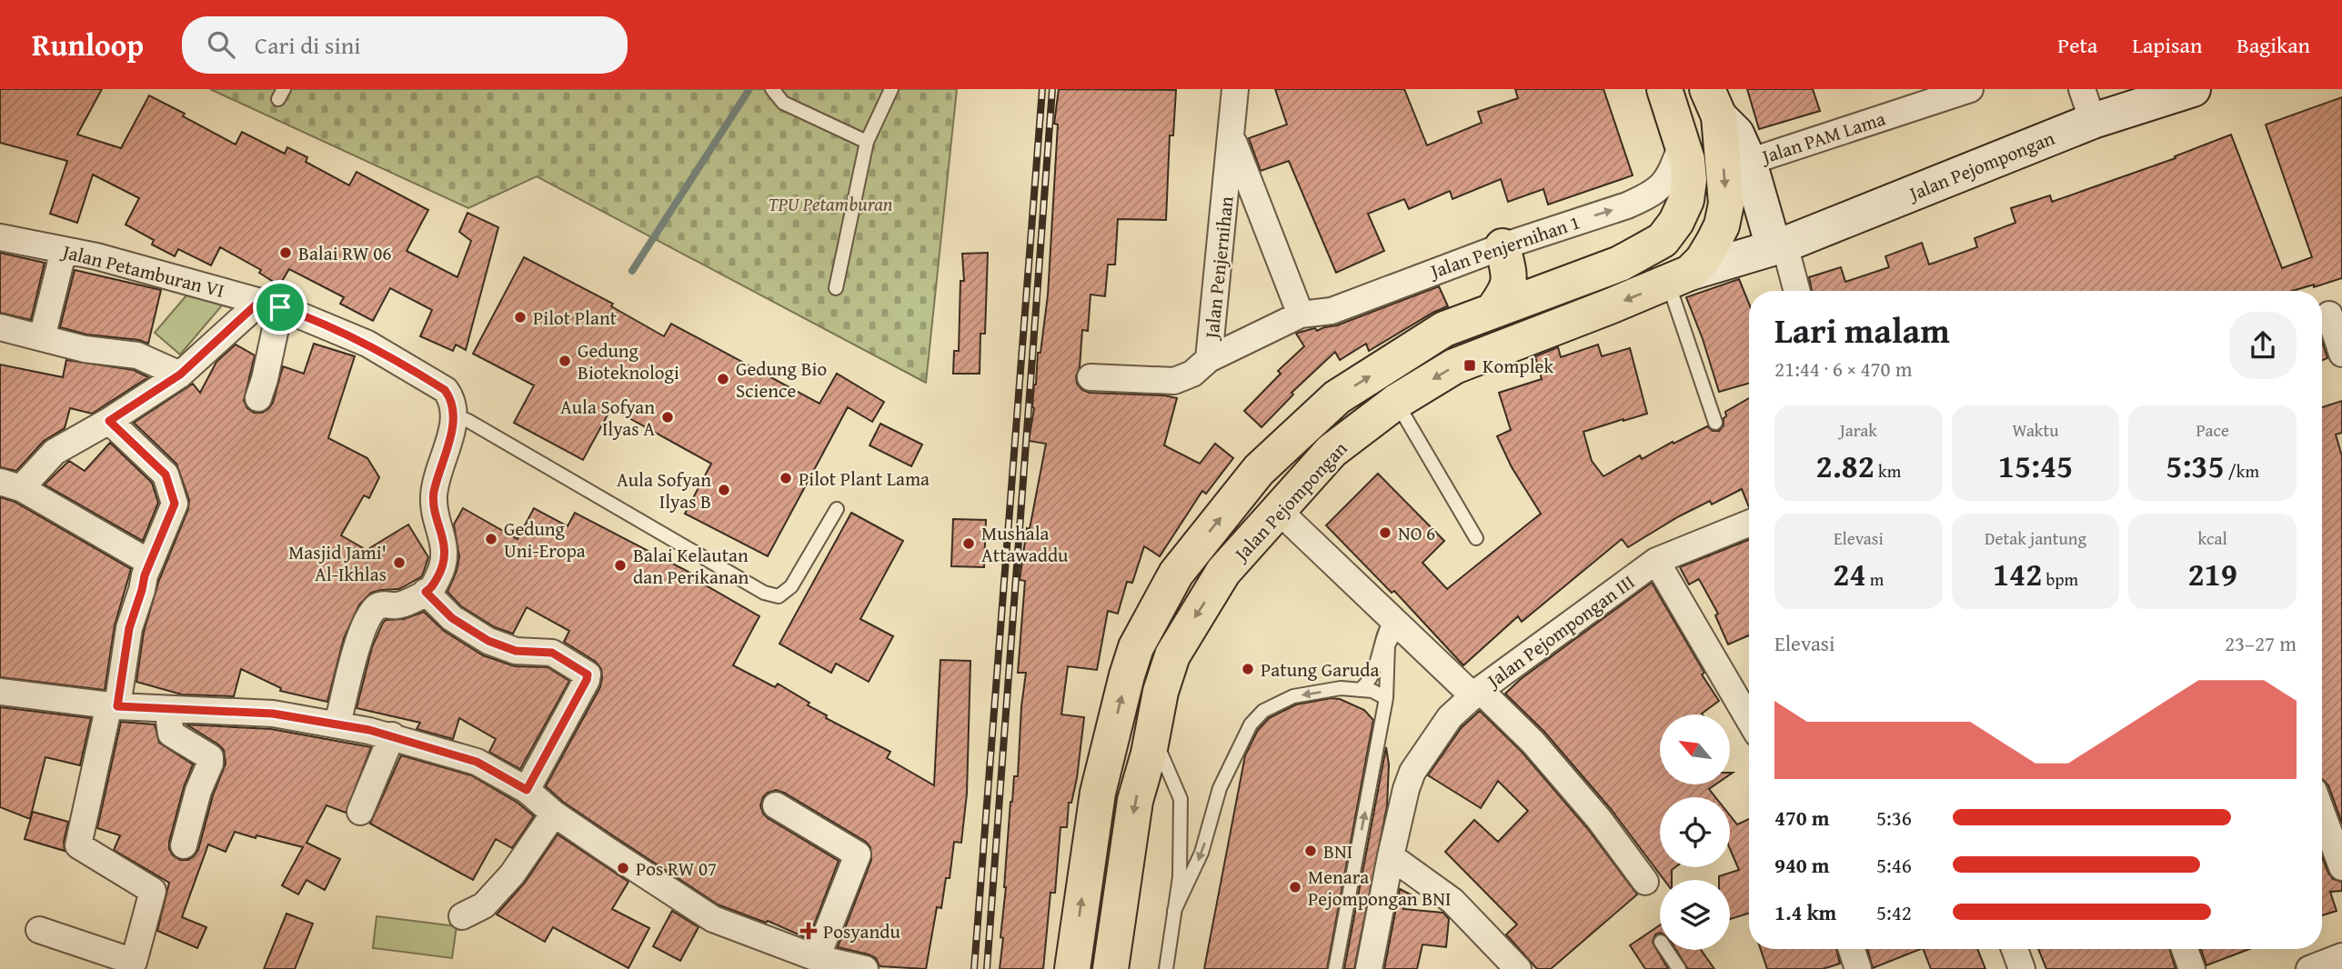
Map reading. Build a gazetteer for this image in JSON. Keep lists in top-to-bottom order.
{
  "streets": {
    "main road": ["Jalan Pejompongan"],
    "street": [
      "Jalan PAM Lama",
      "Jalan Penjernihan 1",
      "Jalan Penjernihan",
      "Jalan Petamburan VI",
      "Jalan Pejompongan III"
    ]
  },
  "crossings": [
    ["Jalan Pejompongan", "Jalan Penjernihan 1"],
    ["Jalan Pejompongan", "Jalan Pejompongan III"],
    ["Jalan Penjernihan 1", "Jalan Penjernihan"]
  ],
  "one_way": ["Jalan Penjernihan 1"],
  "parks": ["TPU Petamburan"],
  "places": {
    "other": [
      "Balai RW 06",
      "Pilot Plant",
      "Gedung Bioteknologi",
      "Gedung Bio Science",
      "Aula Sofyan Ilyas A",
      "Pilot Plant Lama",
      "Aula Sofyan Ilyas B",
      "NO 6",
      "Gedung Uni-Eropa",
      "Mushala Attawaddu",
      "Masjid Jami' Al-Ikhlas",
      "Balai Kelautan dan Perikanan",
      "Patung Garuda",
      "BNI",
      "Pos RW 07",
      "Menara Pejompongan BNI"
    ],
    "transit": ["Komplek"],
    "health": ["Posyandu"]
  },
  "north": "top left",
  "page": {
    "header": "Runloop",
    "search": "Cari di sini",
    "nav": ["Peta", "Lapisan", "Bagikan"],
    "heading": ["Lari malam", "21:44 · 6 × 470 m"],
    "stats": [
      ["Jarak", "2.82 km"],
      ["Waktu", "15:45"],
      ["Pace", "5:35 /km"],
      ["Elevasi", "24 m"],
      ["Detak jantung", "142 bpm"],
      ["kcal", "219"]
    ],
    "chart": ["Elevasi", "23–27 m"],
    "list": [
      {
        "name": "470 m",
        "note": "5:36"
      },
      {
        "name": "940 m",
        "note": "5:46"
      },
      {
        "name": "1.4 km",
        "note": "5:42"
      }
    ]
  }
}
